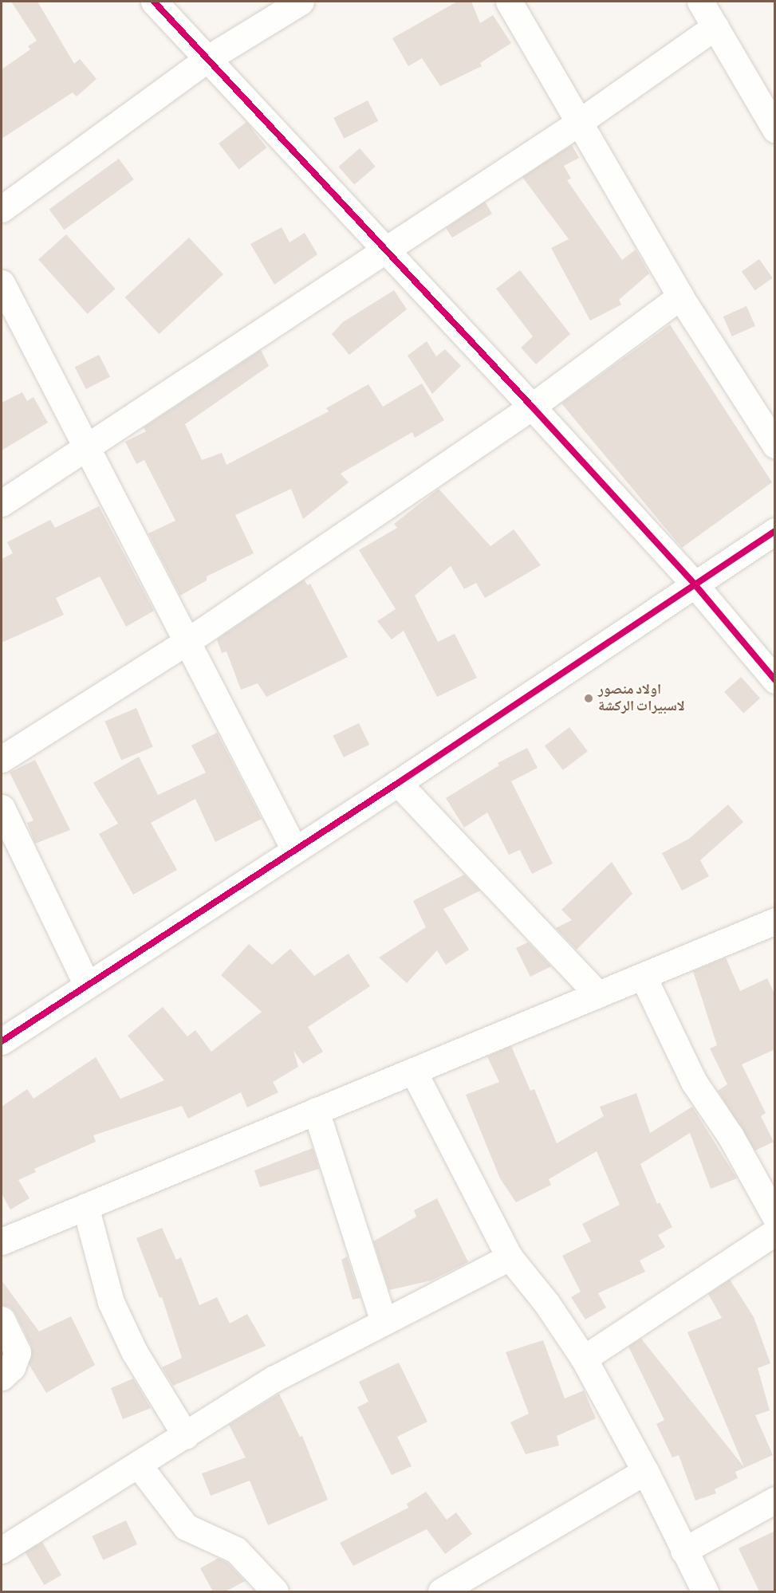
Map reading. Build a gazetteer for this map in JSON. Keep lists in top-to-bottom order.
{
  "places": ["اولاد منصور لاسبيرات الركشة"]
}
